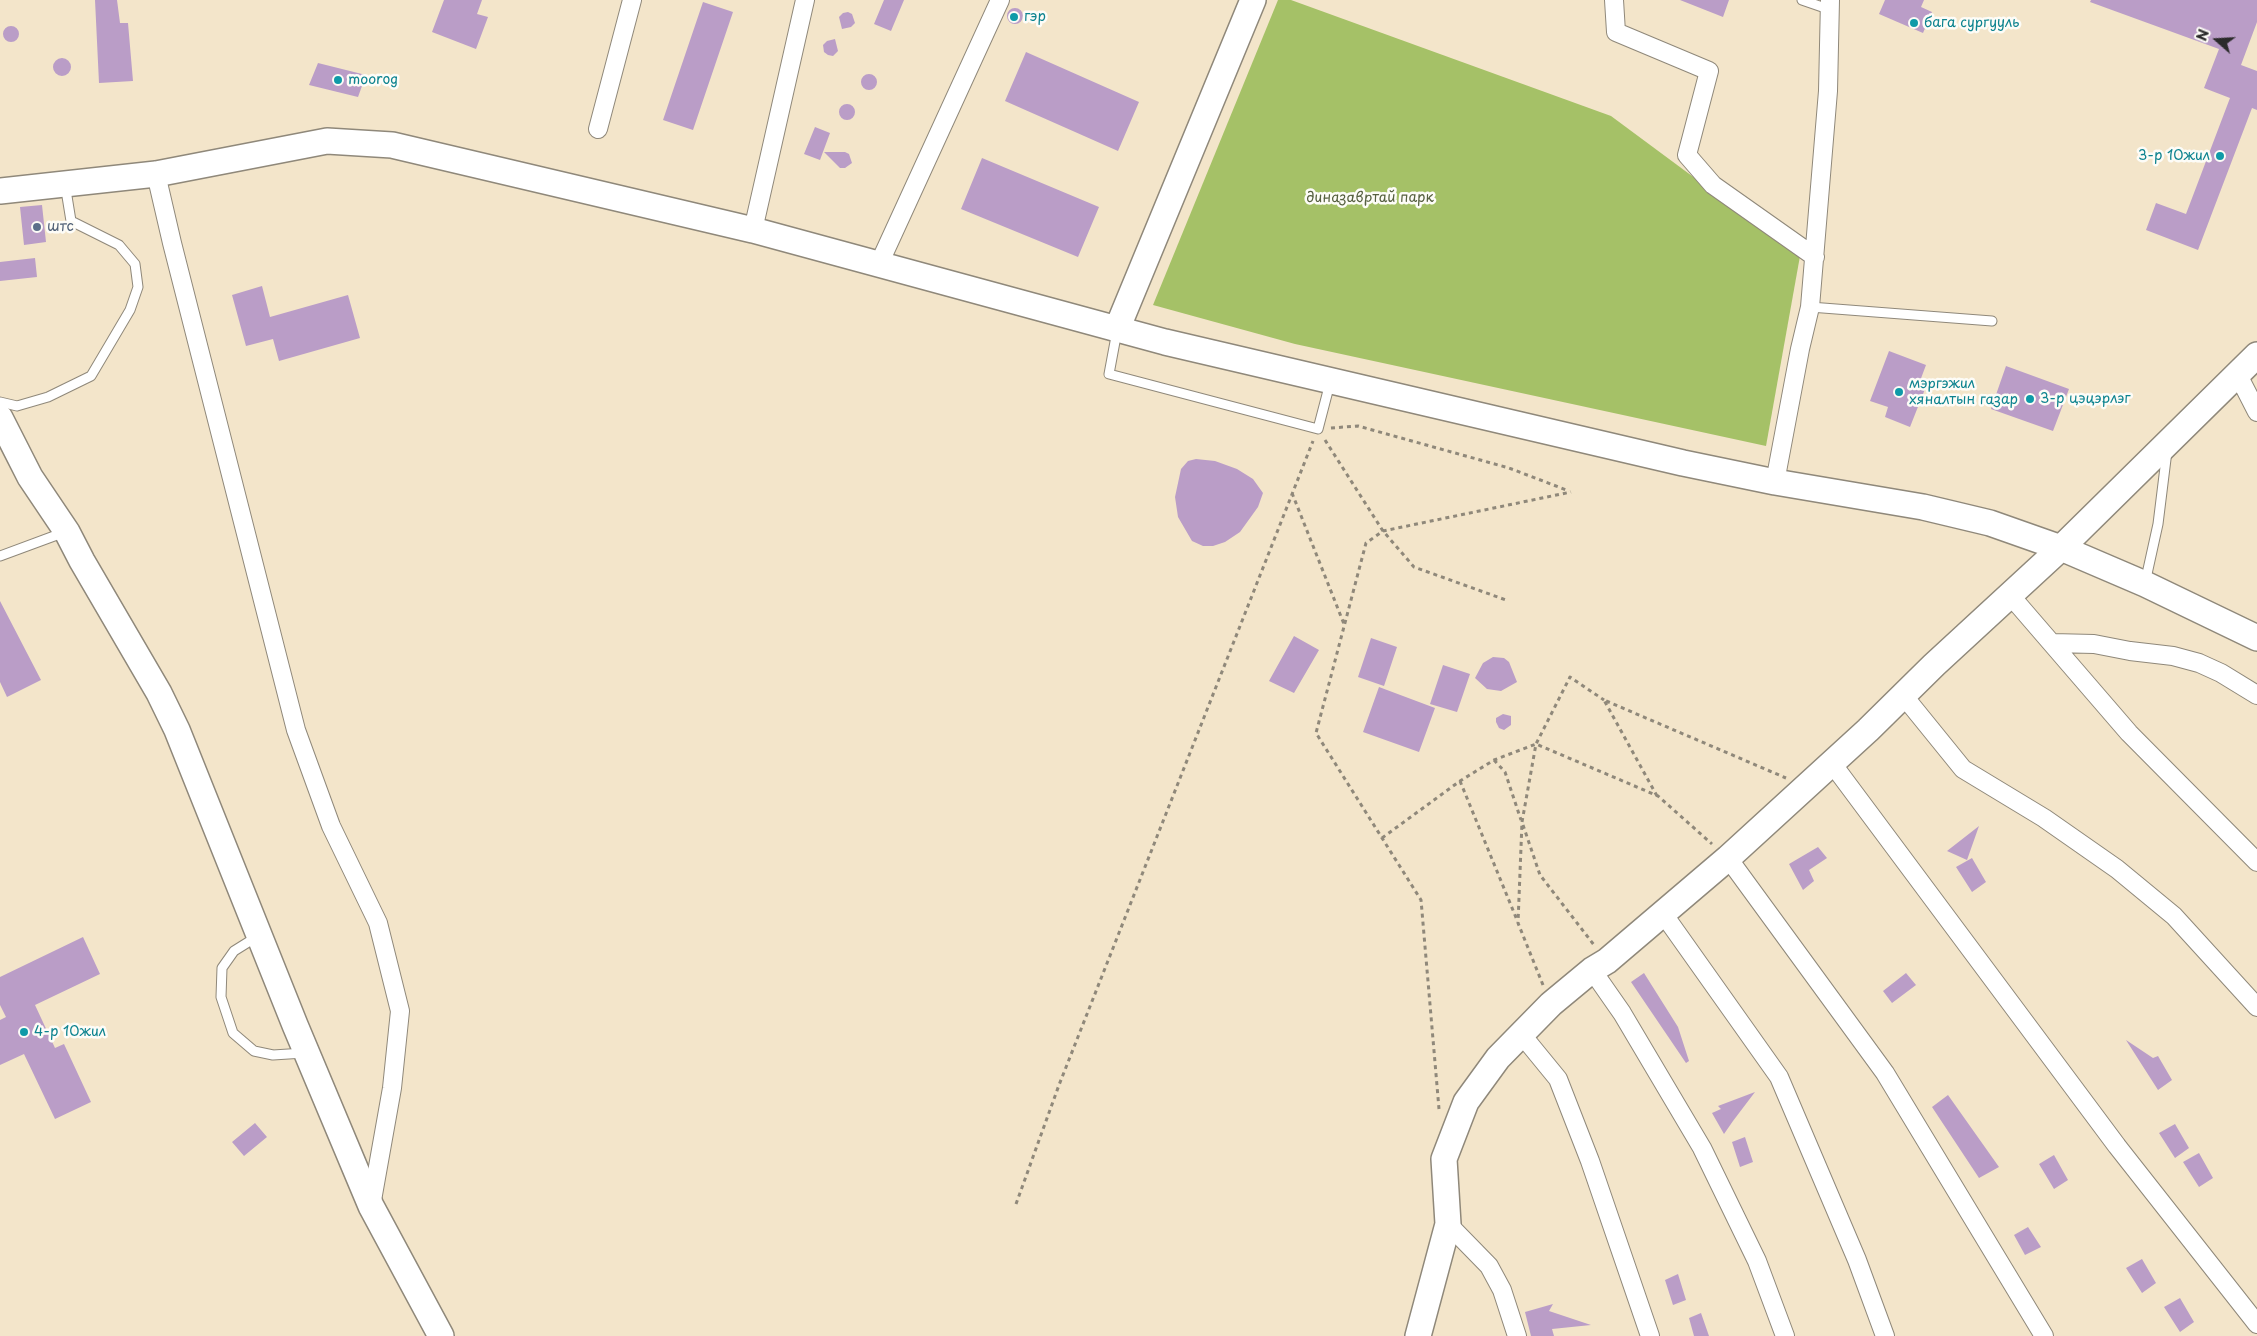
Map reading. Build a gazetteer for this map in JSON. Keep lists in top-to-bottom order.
{
  "parks": ["диназавртай парк"],
  "places": [
    "гэр",
    "бага сургууль",
    "moorog",
    "3-р 10жил",
    "штс",
    "мэргэжил хяналтын газар",
    "3-р цэцэрлэг",
    "4-р 10жил"
  ],
  "north": "left"
}
